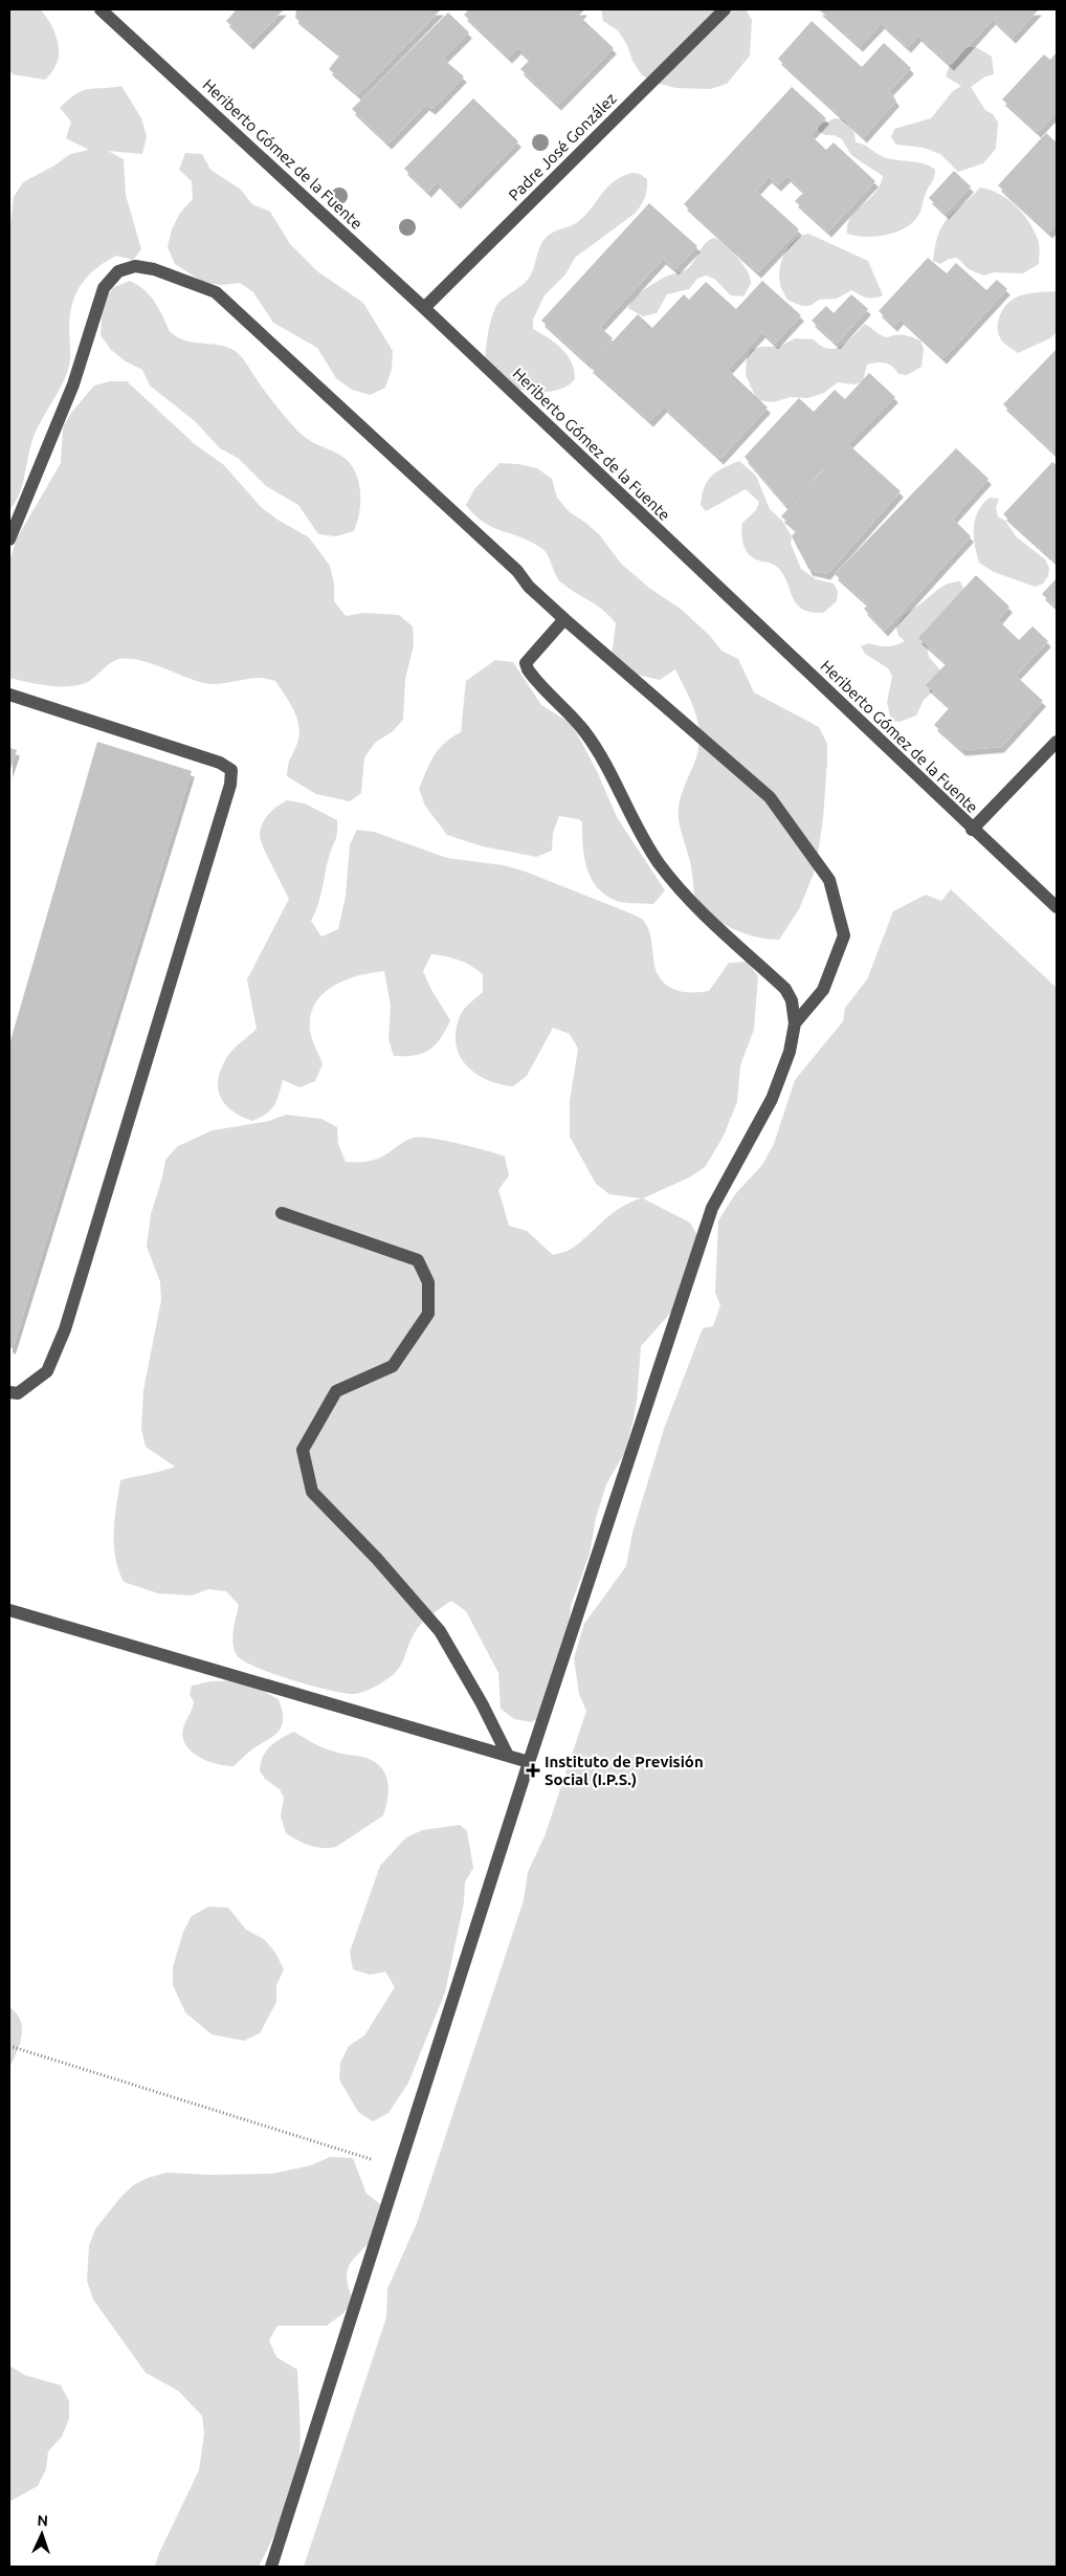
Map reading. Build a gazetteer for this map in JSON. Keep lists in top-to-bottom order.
{
  "streets": {
    "street": ["Padre José González", "Heriberto Gómez de la Fuente"]
  },
  "crossings": [
    ["Padre José González", "Heriberto Gómez de la Fuente"]
  ],
  "places": {
    "health": ["Instituto de Previsión Social (I.P.S.)"]
  },
  "north": "top"
}
